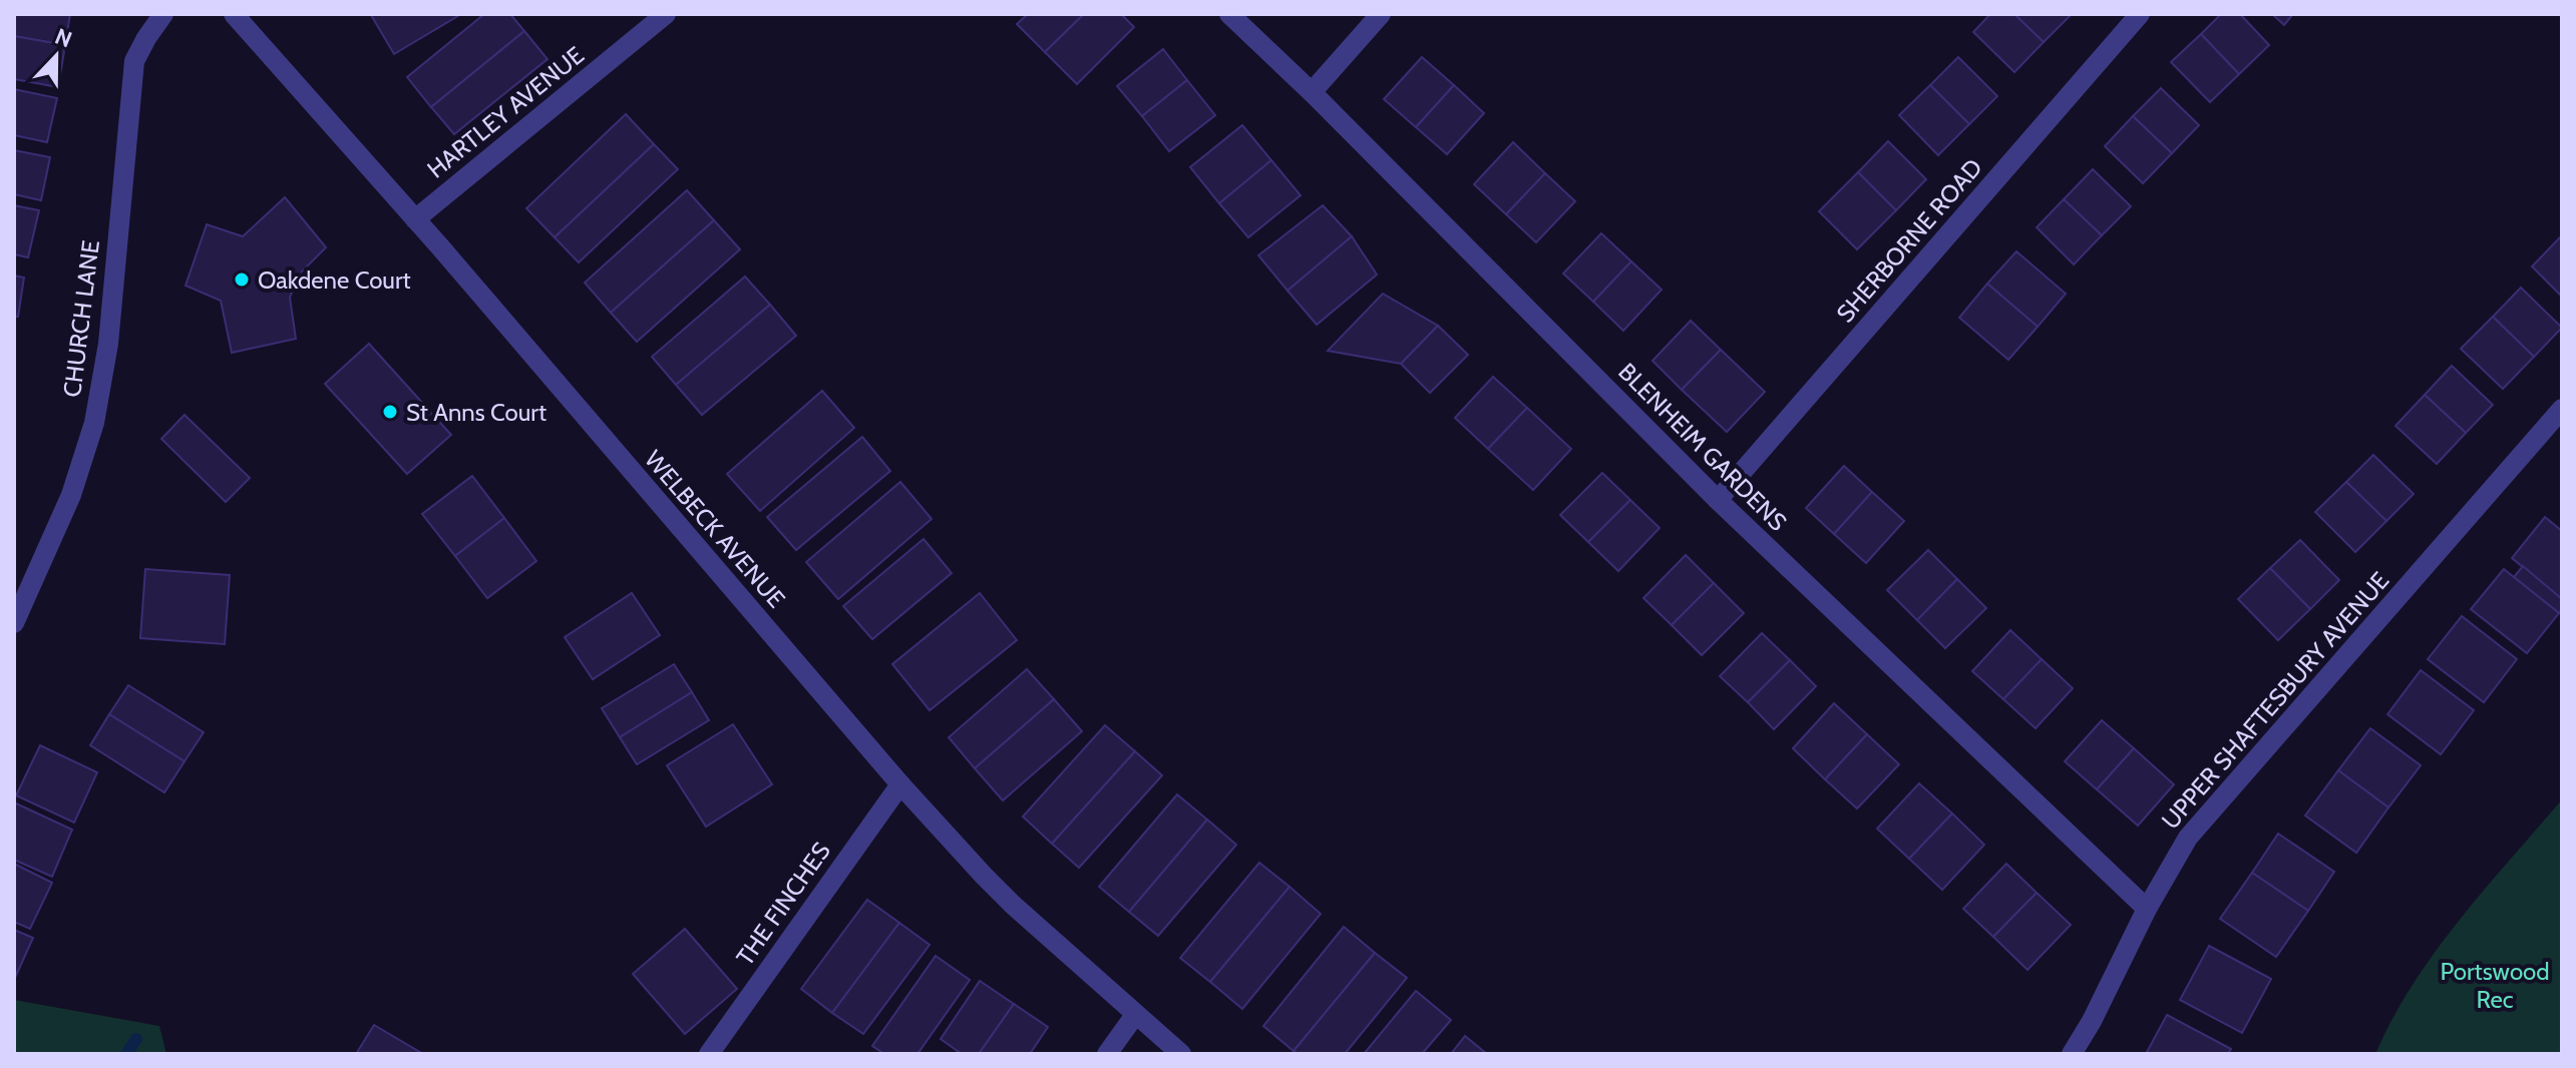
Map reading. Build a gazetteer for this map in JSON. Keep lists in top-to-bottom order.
{
  "streets": {
    "street": [
      "HARTLEY AVENUE",
      "SHERBORNE ROAD",
      "CHURCH LANE",
      "BLENHEIM GARDENS",
      "WELBECK AVENUE",
      "UPPER SHAFTESBURY AVENUE",
      "THE FINCHES"
    ]
  },
  "crossings": [
    ["HARTLEY AVENUE", "WELBECK AVENUE"],
    ["SHERBORNE ROAD", "BLENHEIM GARDENS"],
    ["BLENHEIM GARDENS", "UPPER SHAFTESBURY AVENUE"],
    ["WELBECK AVENUE", "THE FINCHES"]
  ],
  "parks": ["Portswood Rec"],
  "places": ["Oakdene Court", "St Anns Court"],
  "north": "top"
}
